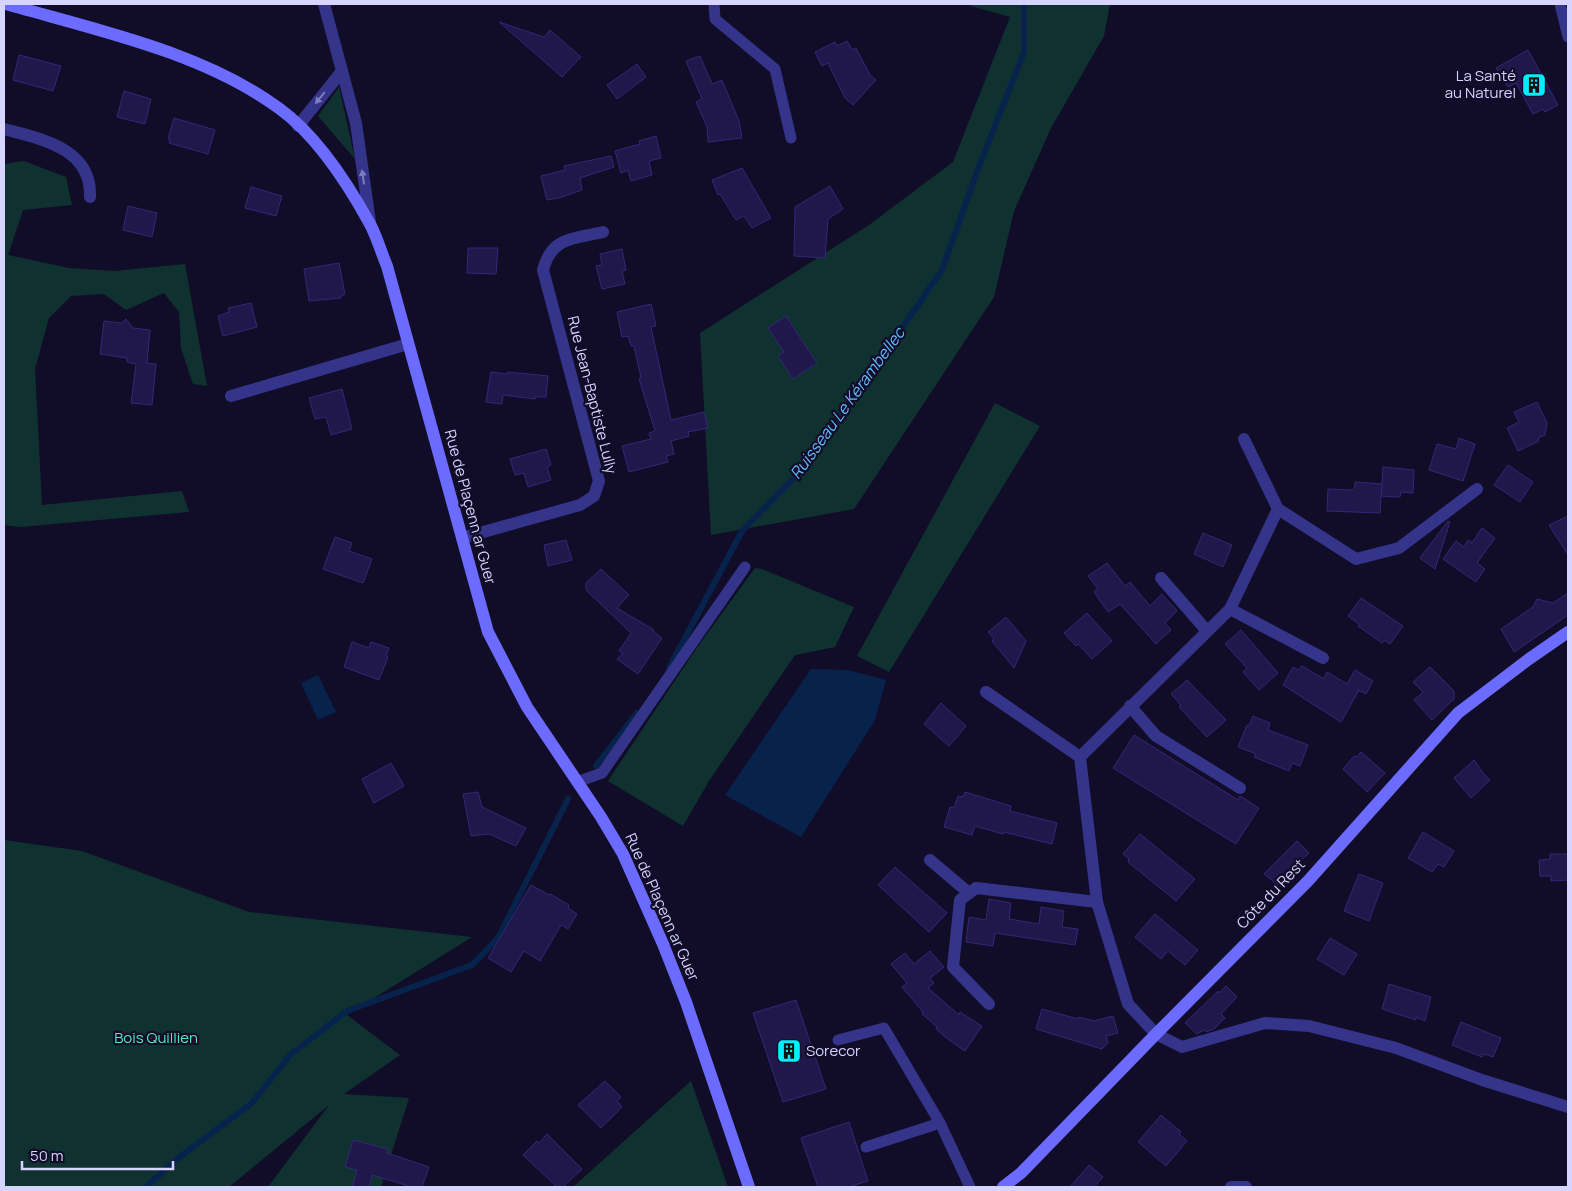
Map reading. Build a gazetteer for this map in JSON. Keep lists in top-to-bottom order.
{
  "streets": {
    "main road": ["Rue de Plaçenn ar Guer", "Côte du Rest"],
    "street": ["Rue Jean-Baptiste Lully"]
  },
  "crossings": [
    ["Rue Jean-Baptiste Lully", "Rue de Plaçenn ar Guer"]
  ],
  "water": ["Ruisseau Le Kérambellec"],
  "parks": ["Bois Quillien"],
  "places": {
    "building": ["La Santé au Naturel", "Sorecor"]
  },
  "scale_bar": "50 m"
}
